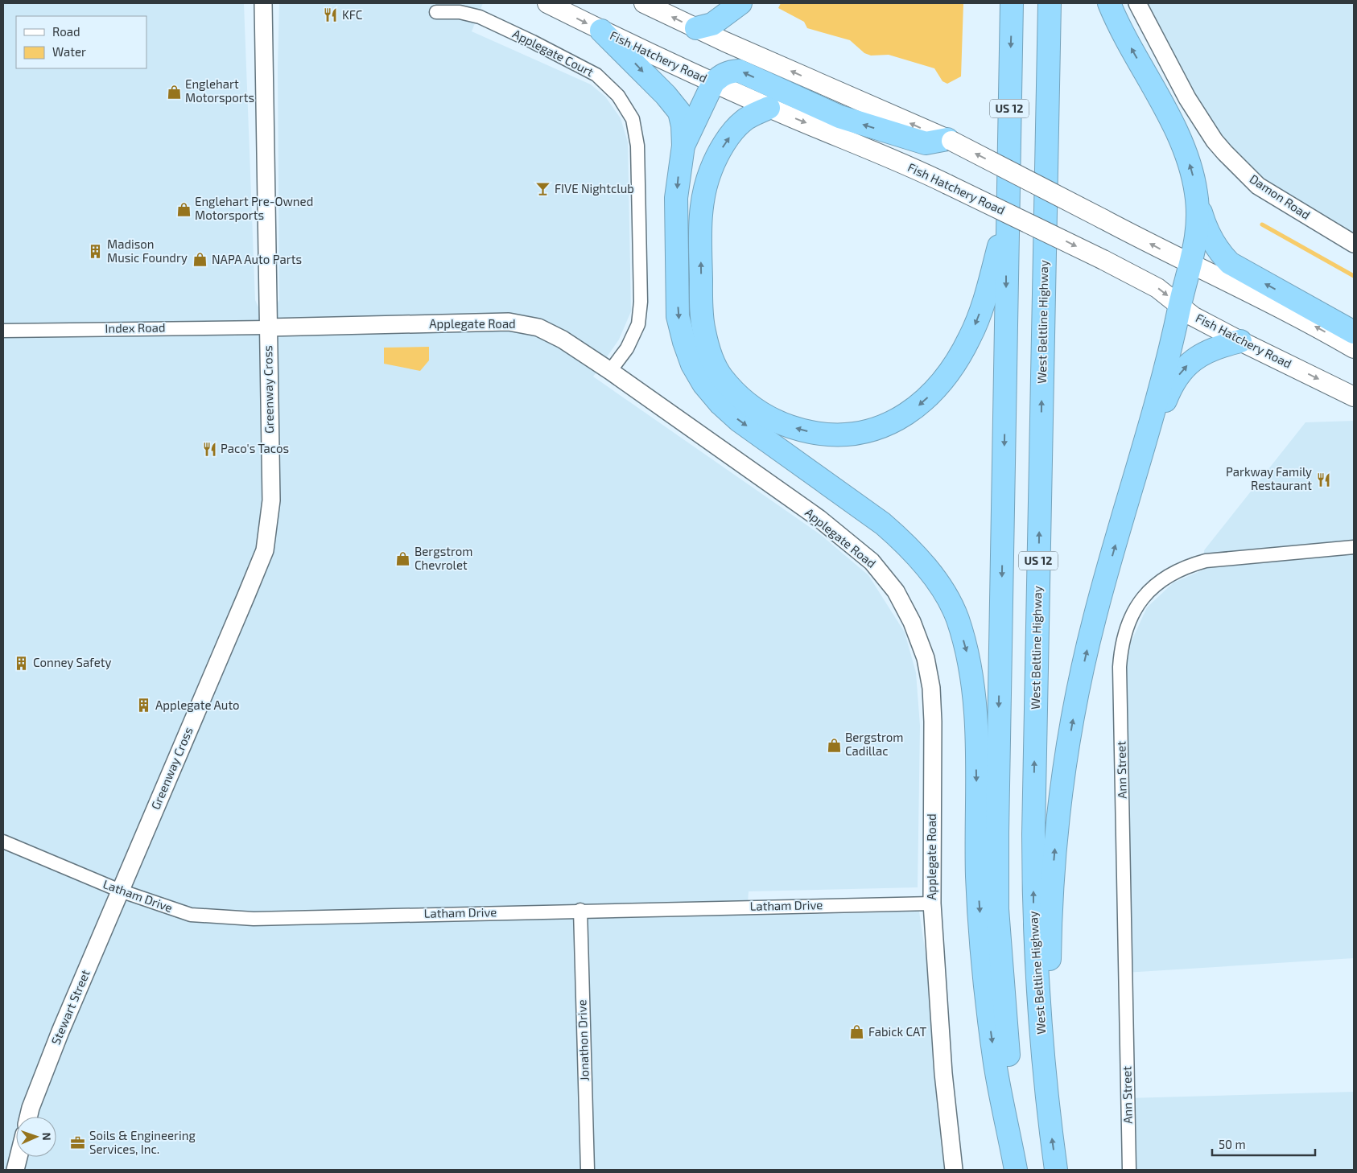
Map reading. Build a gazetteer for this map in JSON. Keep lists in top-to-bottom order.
{
  "streets": {
    "highway": ["US 12", "West Beltline Highway"],
    "main road": ["Fish Hatchery Road"],
    "street": [
      "Applegate Court",
      "Damon Road",
      "Applegate Road",
      "Index Road",
      "Greenway Cross",
      "Ann Street",
      "Latham Drive",
      "Stewart Street",
      "Jonathon Drive"
    ]
  },
  "crossings": [
    ["Applegate Court", "Applegate Road"],
    ["Applegate Road", "Index Road"],
    ["Applegate Road", "Greenway Cross"],
    ["Applegate Road", "Latham Drive"],
    ["Index Road", "Greenway Cross"],
    ["Greenway Cross", "Latham Drive"],
    ["Greenway Cross", "Stewart Street"],
    ["Latham Drive", "Stewart Street"],
    ["Latham Drive", "Jonathon Drive"]
  ],
  "places": {
    "restaurant": ["KFC", "Paco's Tacos", "Parkway Family Restaurant"],
    "shop": [
      "Englehart Motorsports",
      "Englehart Pre-Owned Motorsports",
      "NAPA Auto Parts",
      "Bergstrom Chevrolet",
      "Bergstrom Cadillac",
      "Fabick CAT"
    ],
    "bar": ["FIVE Nightclub"],
    "building": ["Madison Music Foundry", "Conney Safety", "Applegate Auto"],
    "office": ["Soils & Engineering Services, Inc."]
  },
  "legend": ["Road", "Water"],
  "scale_bar": "50 m",
  "north": "right"
}
